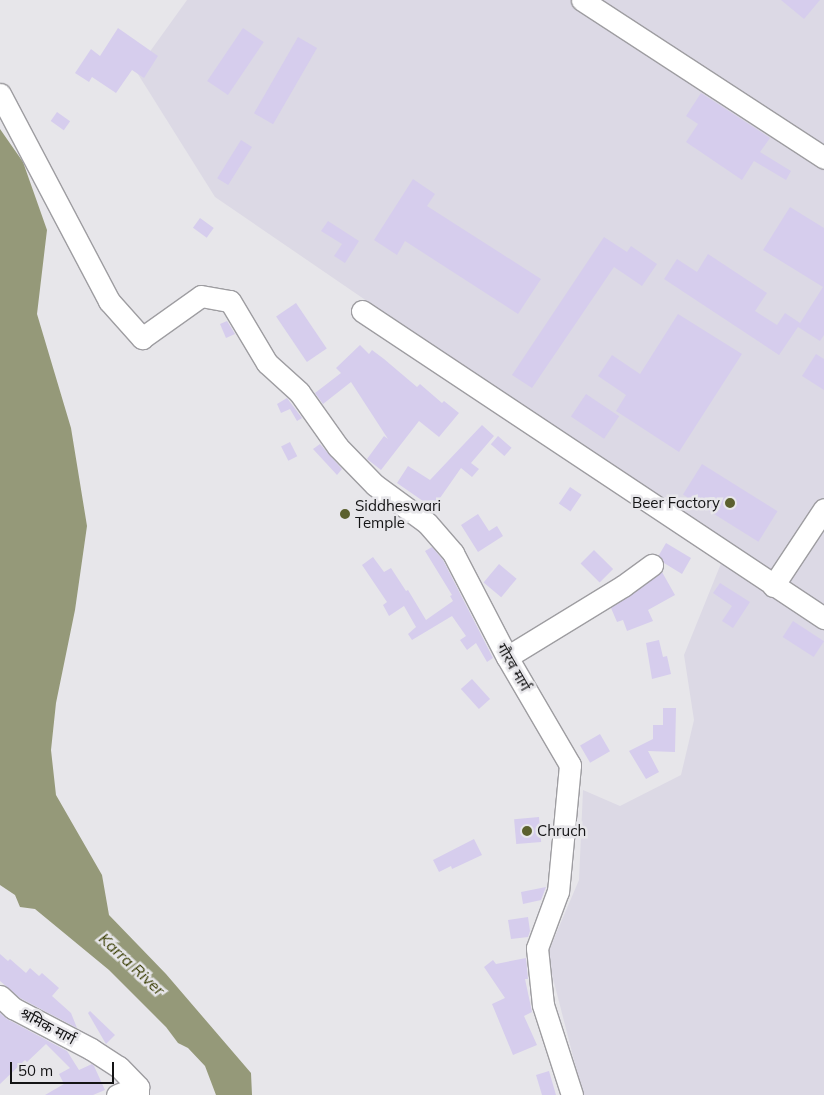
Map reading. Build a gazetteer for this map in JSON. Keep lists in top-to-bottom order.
{
  "streets": {
    "street": ["गौरव मार्ग", "श्रमिक मार्ग"]
  },
  "water": ["Karra River"],
  "places": ["Beer Factory", "Siddheswari Temple", "Chruch"],
  "scale_bar": "50 m"
}
